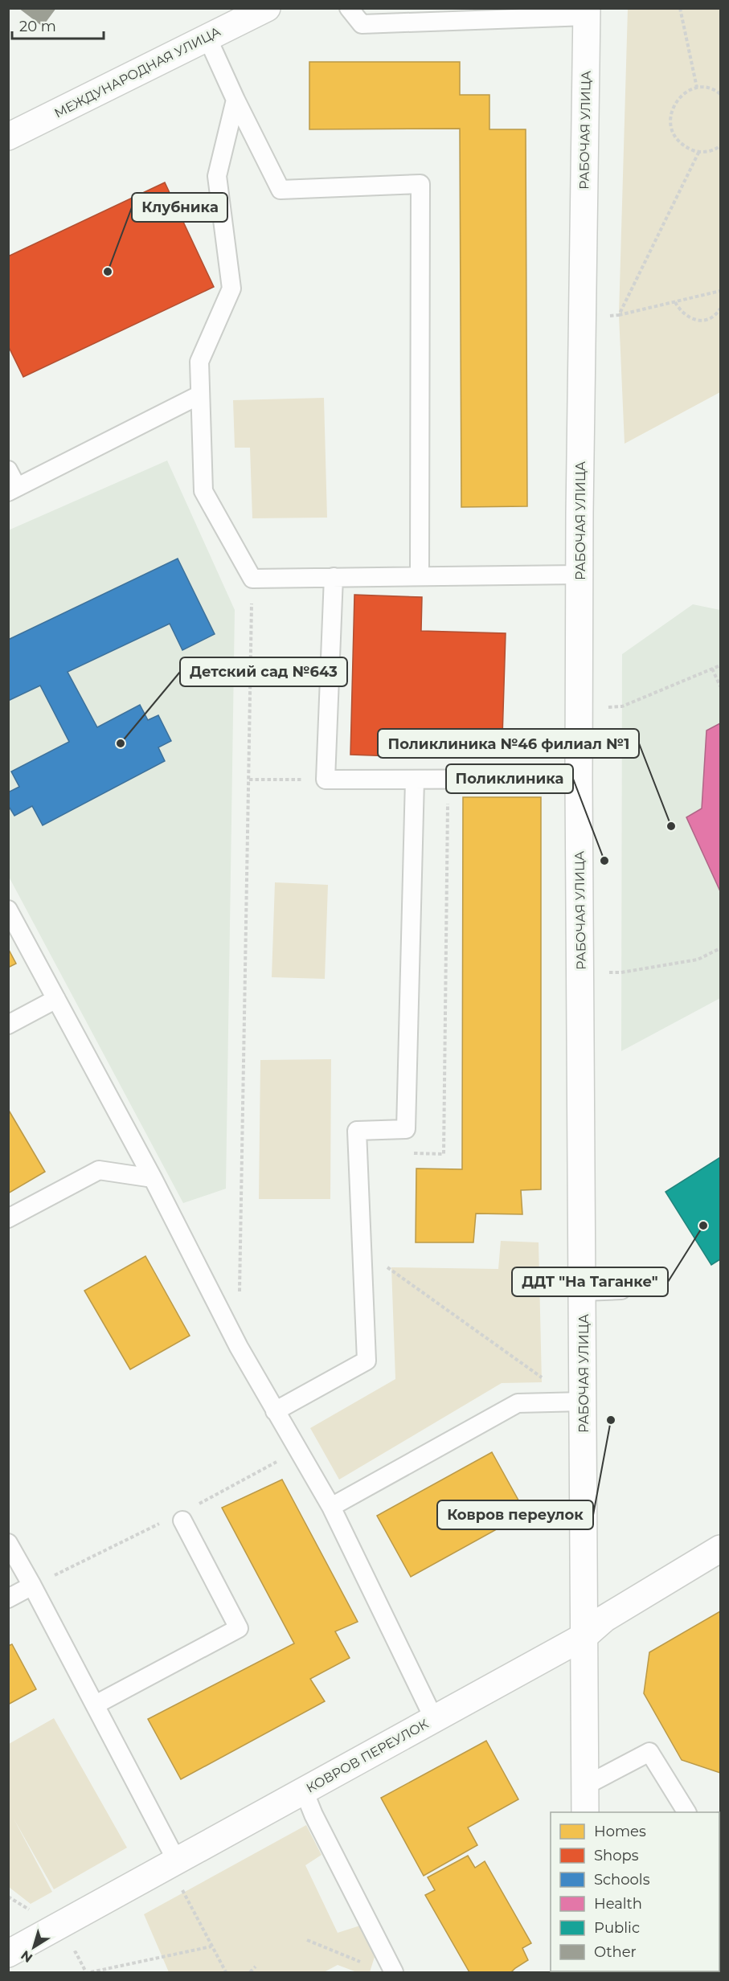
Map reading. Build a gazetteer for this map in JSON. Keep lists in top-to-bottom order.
{
  "streets": {
    "street": ["МЕЖДУНАРОДНАЯ УЛИЦА", "РАБОЧАЯ УЛИЦА", "КОВРОВ ПЕРЕУЛОК"]
  },
  "crossings": [
    ["РАБОЧАЯ УЛИЦА", "КОВРОВ ПЕРЕУЛОК"]
  ],
  "places": [
    "Клубника",
    "Детский сад №643",
    "Поликлиника №46 филиал №1",
    "Поликлиника",
    "ДДТ \"На Таганке\"",
    "Ковров переулок"
  ],
  "legend": [
    "Homes",
    "Shops",
    "Schools",
    "Health",
    "Public",
    "Other"
  ],
  "scale_bar": "20 m",
  "north": "bottom left"
}
